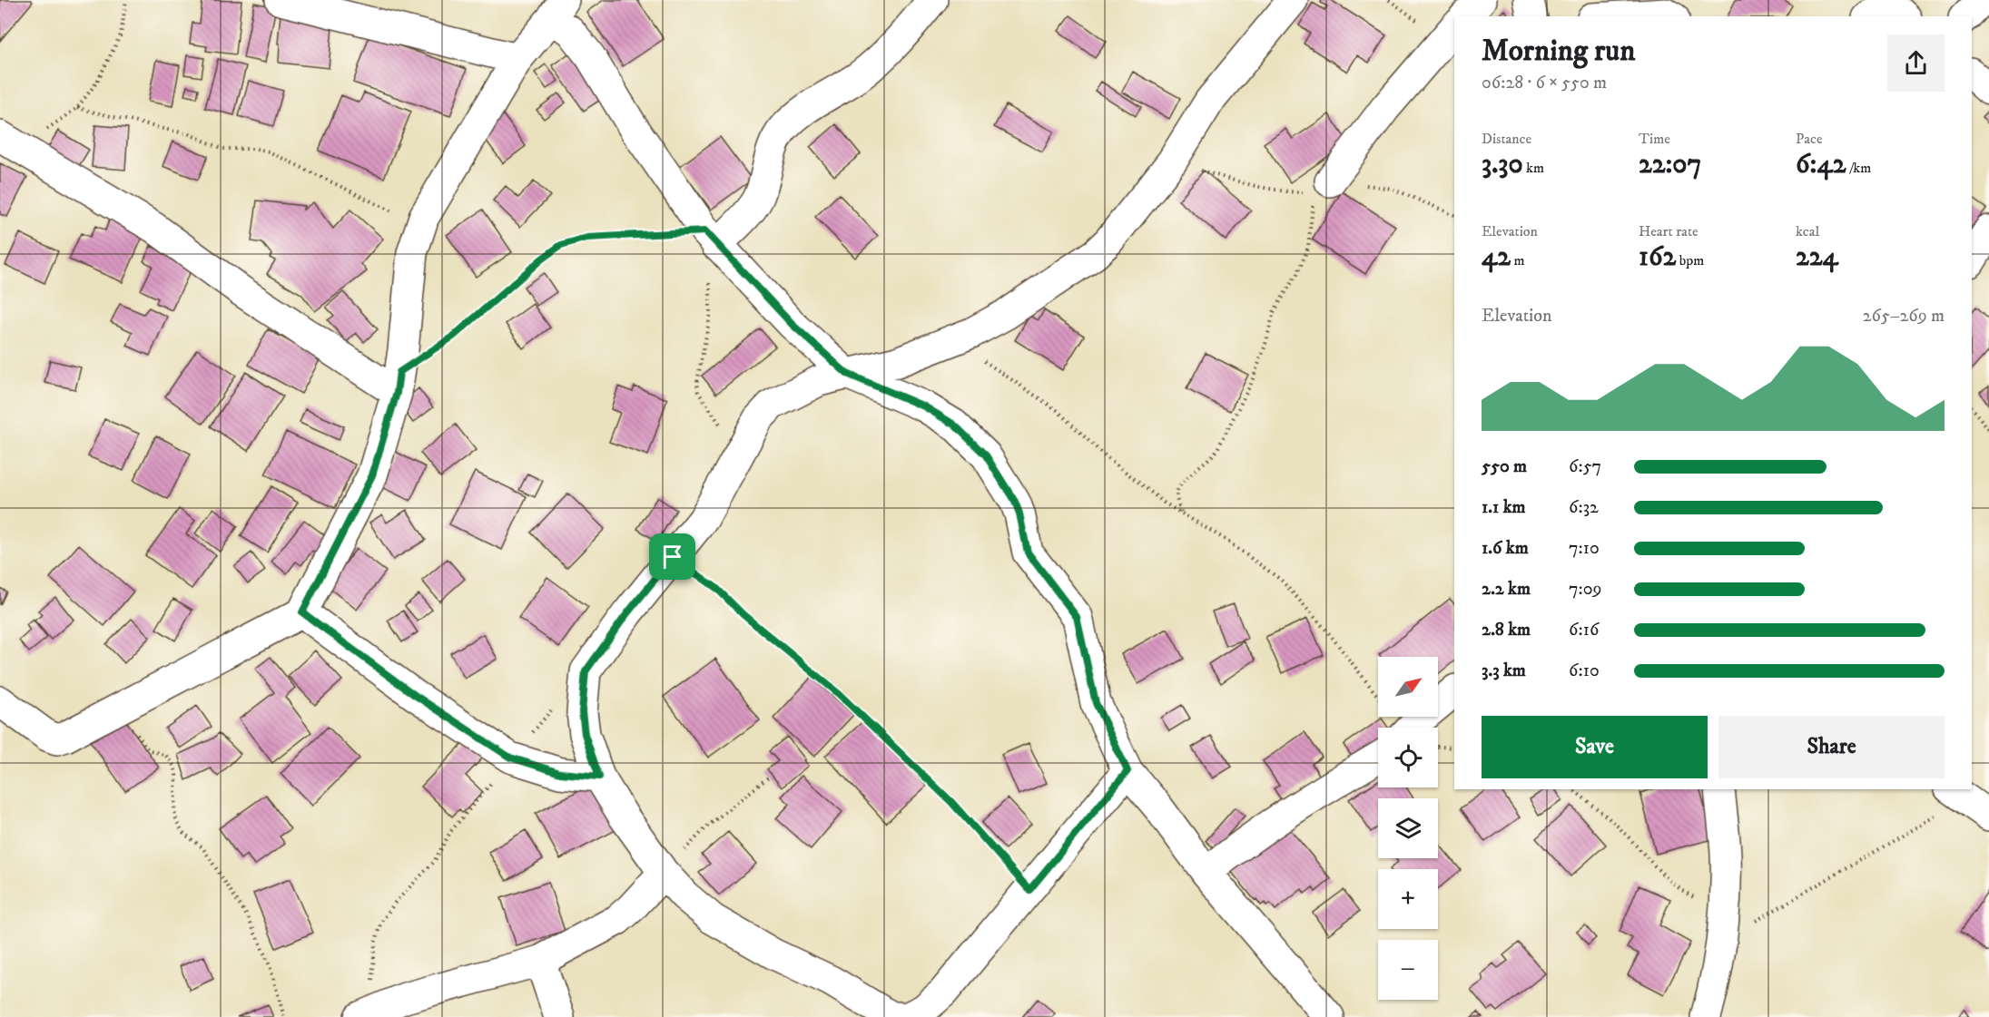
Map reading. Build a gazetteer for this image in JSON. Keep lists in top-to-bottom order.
{
  "north": "top right",
  "page": {
    "heading": ["Morning run", "06:28 · 6 × 550 m"],
    "stats": [
      ["Distance", "3.30 km"],
      ["Time", "22:07"],
      ["Pace", "6:42 /km"],
      ["Elevation", "42 m"],
      ["Heart rate", "162 bpm"],
      ["kcal", "224"]
    ],
    "chart": ["Elevation", "265–269 m"],
    "list": [
      {
        "name": "550 m",
        "note": "6:57"
      },
      {
        "name": "1.1 km",
        "note": "6:32"
      },
      {
        "name": "1.6 km",
        "note": "7:10"
      },
      {
        "name": "2.2 km",
        "note": "7:09"
      },
      {
        "name": "2.8 km",
        "note": "6:16"
      },
      {
        "name": "3.3 km",
        "note": "6:10"
      }
    ],
    "map_buttons": ["+", "−"],
    "buttons": ["Save", "Share"]
  }
}
